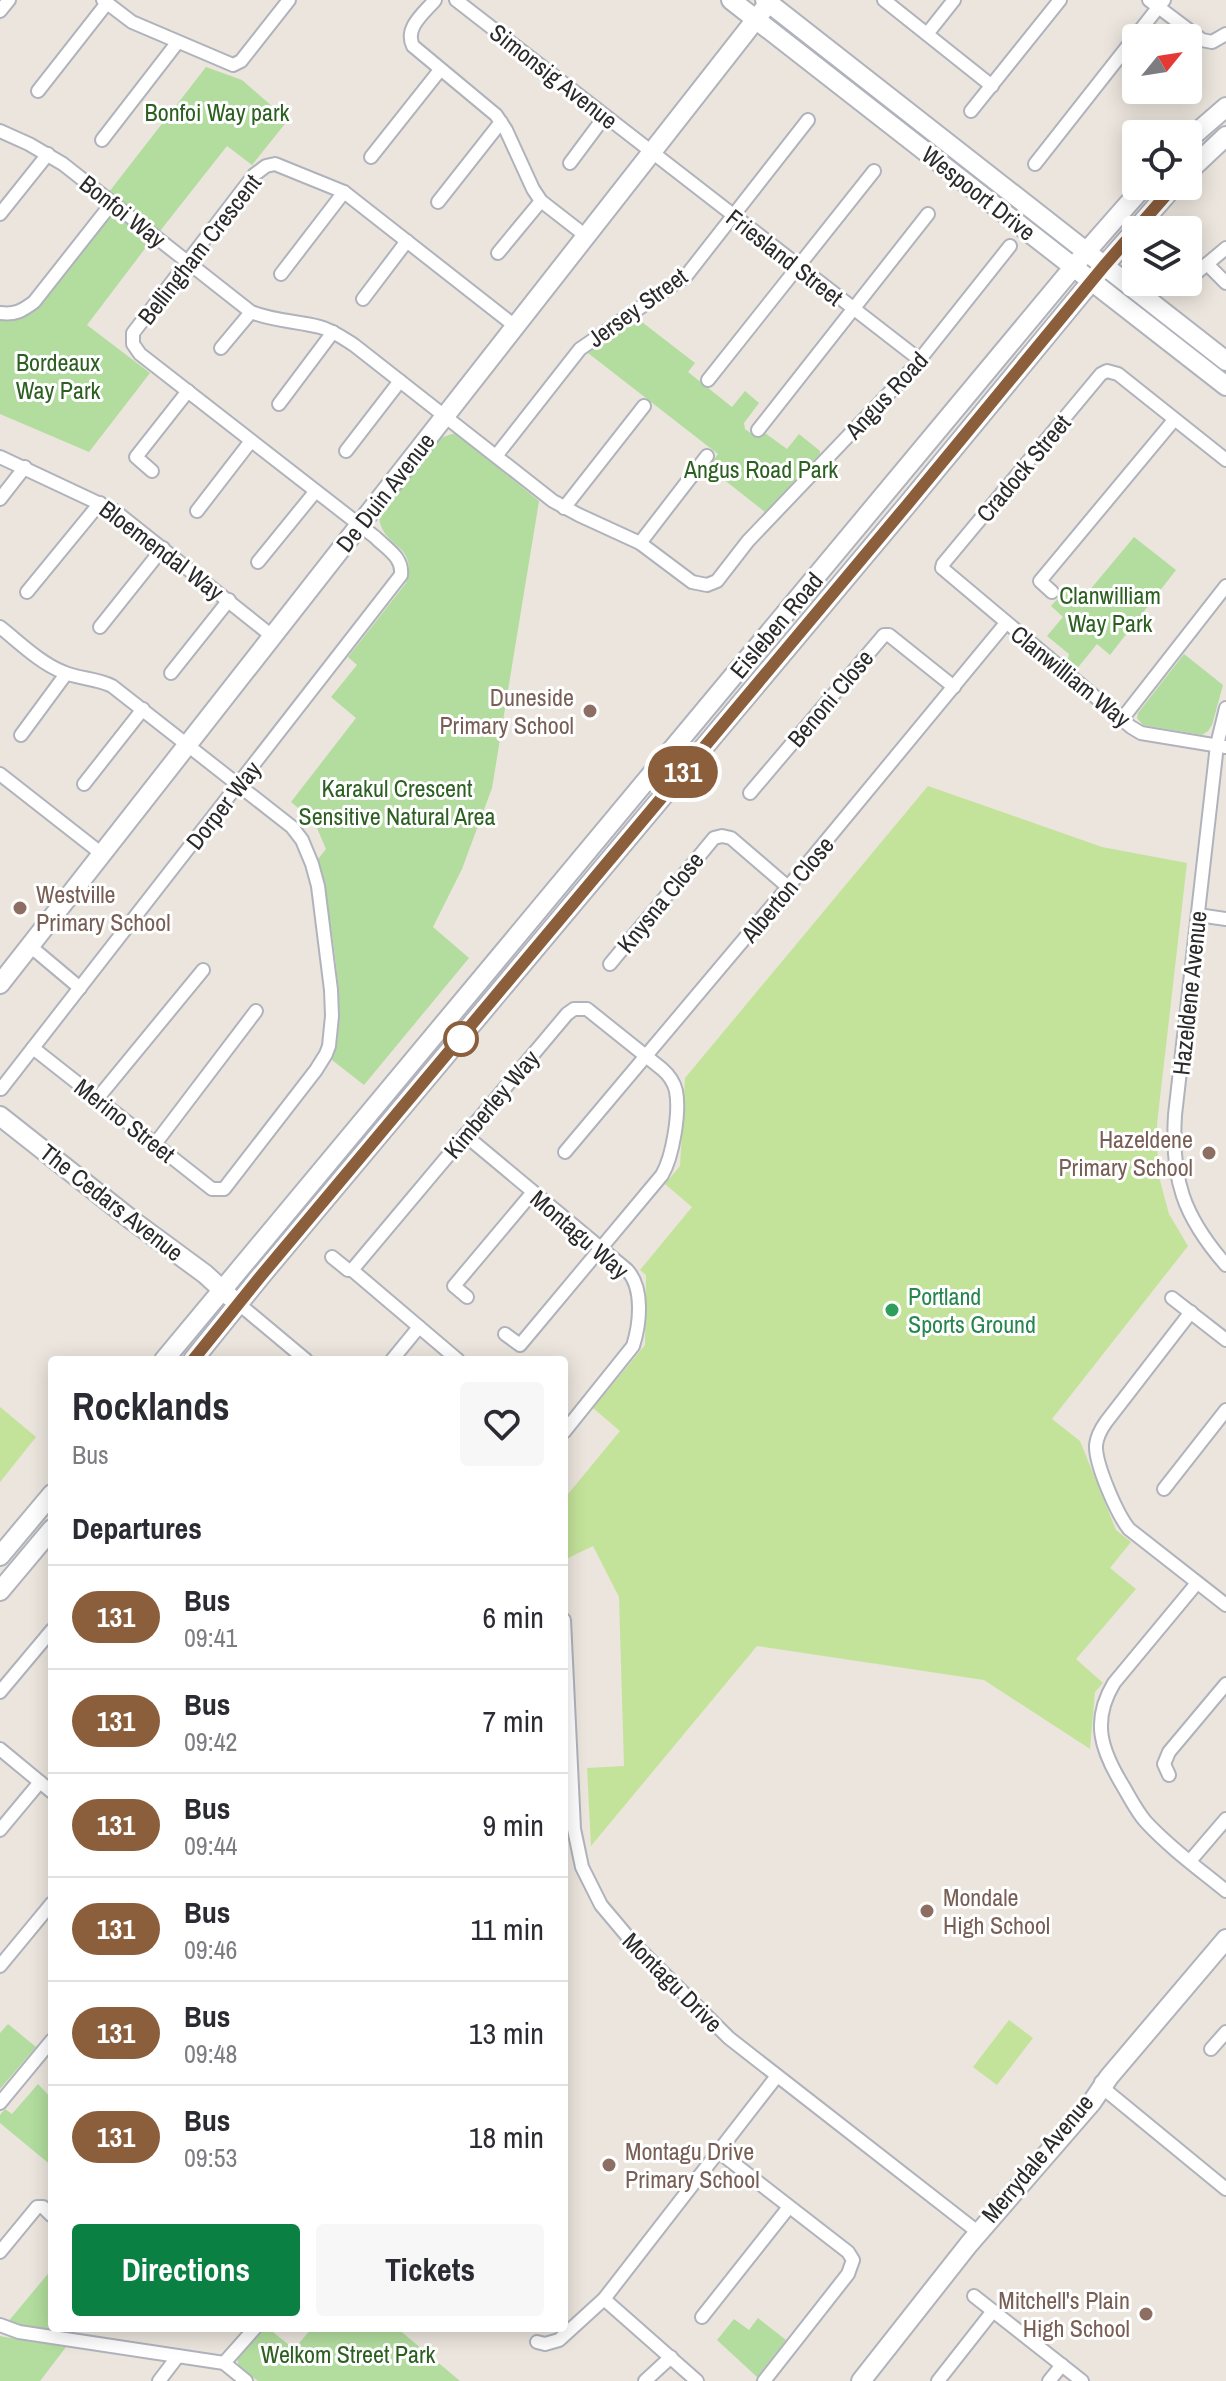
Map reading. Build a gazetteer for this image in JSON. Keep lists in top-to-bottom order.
{
  "streets": {
    "main road": [
      "Wespoort Drive",
      "De Duin Avenue",
      "Eisleben Road",
      "The Cedars Avenue",
      "Merrydale Avenue"
    ],
    "street": [
      "Simonsig Avenue",
      "Bonfoi Way",
      "Bellingham Crescent",
      "Friesland Street",
      "Jersey Street",
      "Angus Road",
      "Cradock Street",
      "Bloemendal Way",
      "Clanwilliam Way",
      "Benoni Close",
      "Dorper Way",
      "Alberton Close",
      "Knysna Close",
      "Hazeldene Avenue",
      "Kimberley Way",
      "Merino Street",
      "Montagu Way",
      "Montagu Drive"
    ]
  },
  "crossings": [
    ["Simonsig Avenue", "Friesland Street"],
    ["Simonsig Avenue", "De Duin Avenue"],
    ["Wespoort Drive", "De Duin Avenue"],
    ["Wespoort Drive", "Eisleben Road"],
    ["Bonfoi Way", "Bellingham Crescent"],
    ["Bonfoi Way", "Angus Road"],
    ["Bonfoi Way", "De Duin Avenue"],
    ["Bellingham Crescent", "De Duin Avenue"],
    ["Bellingham Crescent", "Dorper Way"],
    ["Friesland Street", "Jersey Street"],
    ["Friesland Street", "Angus Road"],
    ["Friesland Street", "De Duin Avenue"],
    ["Jersey Street", "Angus Road"],
    ["Angus Road", "De Duin Avenue"],
    ["Cradock Street", "Clanwilliam Way"],
    ["De Duin Avenue", "Bloemendal Way"],
    ["De Duin Avenue", "Dorper Way"],
    ["Eisleben Road", "The Cedars Avenue"],
    ["Clanwilliam Way", "Alberton Close"],
    ["Clanwilliam Way", "Hazeldene Avenue"],
    ["Benoni Close", "Alberton Close"],
    ["Dorper Way", "Merino Street"],
    ["Alberton Close", "Knysna Close"],
    ["Alberton Close", "Kimberley Way"],
    ["Kimberley Way", "Montagu Way"],
    ["Montagu Drive", "Merrydale Avenue"]
  ],
  "parks": [
    "Bonfoi Way park",
    "Bordeaux Way Park",
    "Angus Road Park",
    "Clanwilliam Way Park",
    "Karakul Crescent Sensitive Natural Area",
    "Welkom Street Park"
  ],
  "places": [
    "Duneside Primary School",
    "Westville Primary School",
    "Hazeldene Primary School",
    "Portland Sports Ground",
    "Mondale High School",
    "Montagu Drive Primary School",
    "Mitchell's Plain High School"
  ],
  "lines": ["bus line 131"],
  "north": "top right",
  "page": {
    "on_map": "131",
    "heading": [
      ["Rocklands", "Bus"],
      "Departures"
    ],
    "list": [
      {
        "mark": "131",
        "name": "Bus",
        "note": "09:41",
        "value": "6 min"
      },
      {
        "mark": "131",
        "name": "Bus",
        "note": "09:42",
        "value": "7 min"
      },
      {
        "mark": "131",
        "name": "Bus",
        "note": "09:44",
        "value": "9 min"
      },
      {
        "mark": "131",
        "name": "Bus",
        "note": "09:46",
        "value": "11 min"
      },
      {
        "mark": "131",
        "name": "Bus",
        "note": "09:48",
        "value": "13 min"
      },
      {
        "mark": "131",
        "name": "Bus",
        "note": "09:53",
        "value": "18 min"
      }
    ],
    "buttons": ["Directions", "Tickets"]
  }
}
